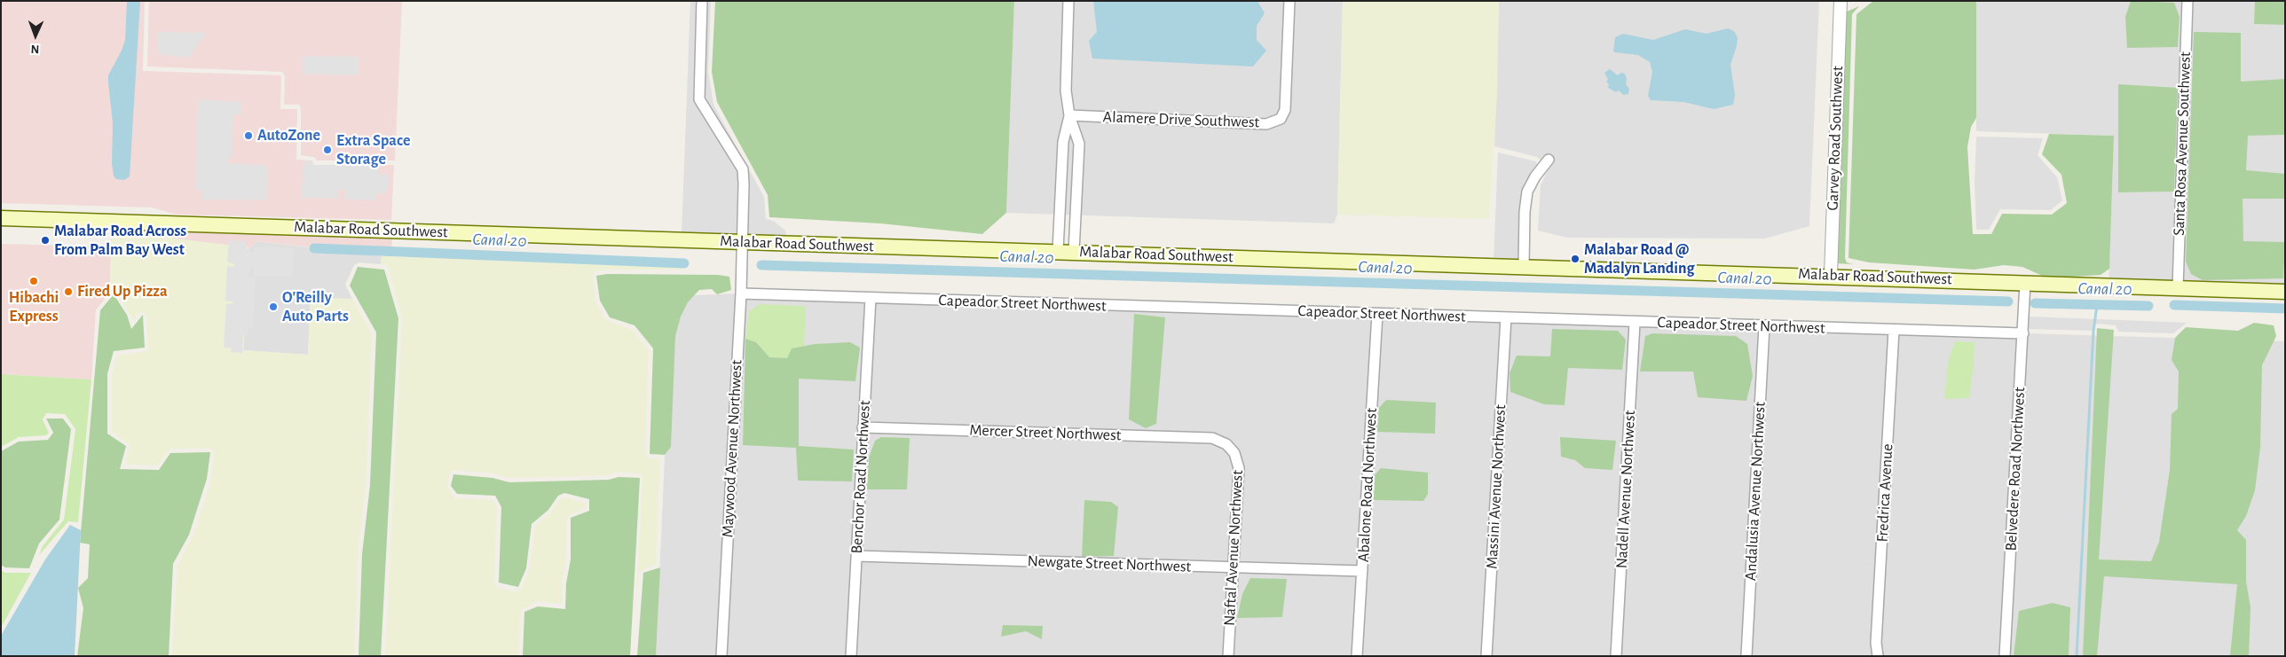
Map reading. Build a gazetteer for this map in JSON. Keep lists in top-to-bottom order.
{
  "streets": {
    "main road": ["Malabar Road Southwest"],
    "street": [
      "Alamere Drive Southwest",
      "Garvey Road Southwest",
      "Santa Rosa Avenue Southwest",
      "Capeador Street Northwest",
      "Mercer Street Northwest",
      "Maywood Avenue Northwest",
      "Belvedere Road Northwest",
      "Benchor Road Northwest",
      "Abalone Road Northwest",
      "Massini Avenue Northwest",
      "Nadell Avenue Northwest",
      "Andalusia Avenue Northwest",
      "Fredrica Avenue",
      "Naftal Avenue Northwest",
      "Newgate Street Northwest"
    ]
  },
  "crossings": [
    ["Garvey Road Southwest", "Malabar Road Southwest"],
    ["Santa Rosa Avenue Southwest", "Malabar Road Southwest"],
    ["Malabar Road Southwest", "Maywood Avenue Northwest"],
    ["Malabar Road Southwest", "Belvedere Road Northwest"],
    ["Capeador Street Northwest", "Maywood Avenue Northwest"],
    ["Capeador Street Northwest", "Belvedere Road Northwest"],
    ["Capeador Street Northwest", "Benchor Road Northwest"],
    ["Capeador Street Northwest", "Abalone Road Northwest"],
    ["Capeador Street Northwest", "Massini Avenue Northwest"],
    ["Capeador Street Northwest", "Nadell Avenue Northwest"],
    ["Capeador Street Northwest", "Andalusia Avenue Northwest"],
    ["Capeador Street Northwest", "Fredrica Avenue"],
    ["Mercer Street Northwest", "Benchor Road Northwest"],
    ["Mercer Street Northwest", "Naftal Avenue Northwest"],
    ["Benchor Road Northwest", "Newgate Street Northwest"],
    ["Abalone Road Northwest", "Newgate Street Northwest"],
    ["Naftal Avenue Northwest", "Newgate Street Northwest"]
  ],
  "water": ["Canal 20"],
  "places": [
    "AutoZone",
    "Extra Space Storage",
    "Malabar Road Across From Palm Bay West",
    "Malabar Road @ Madalyn Landing",
    "Hibachi Express",
    "Fired Up Pizza",
    "O'Reilly Auto Parts"
  ],
  "north": "bottom"
}
